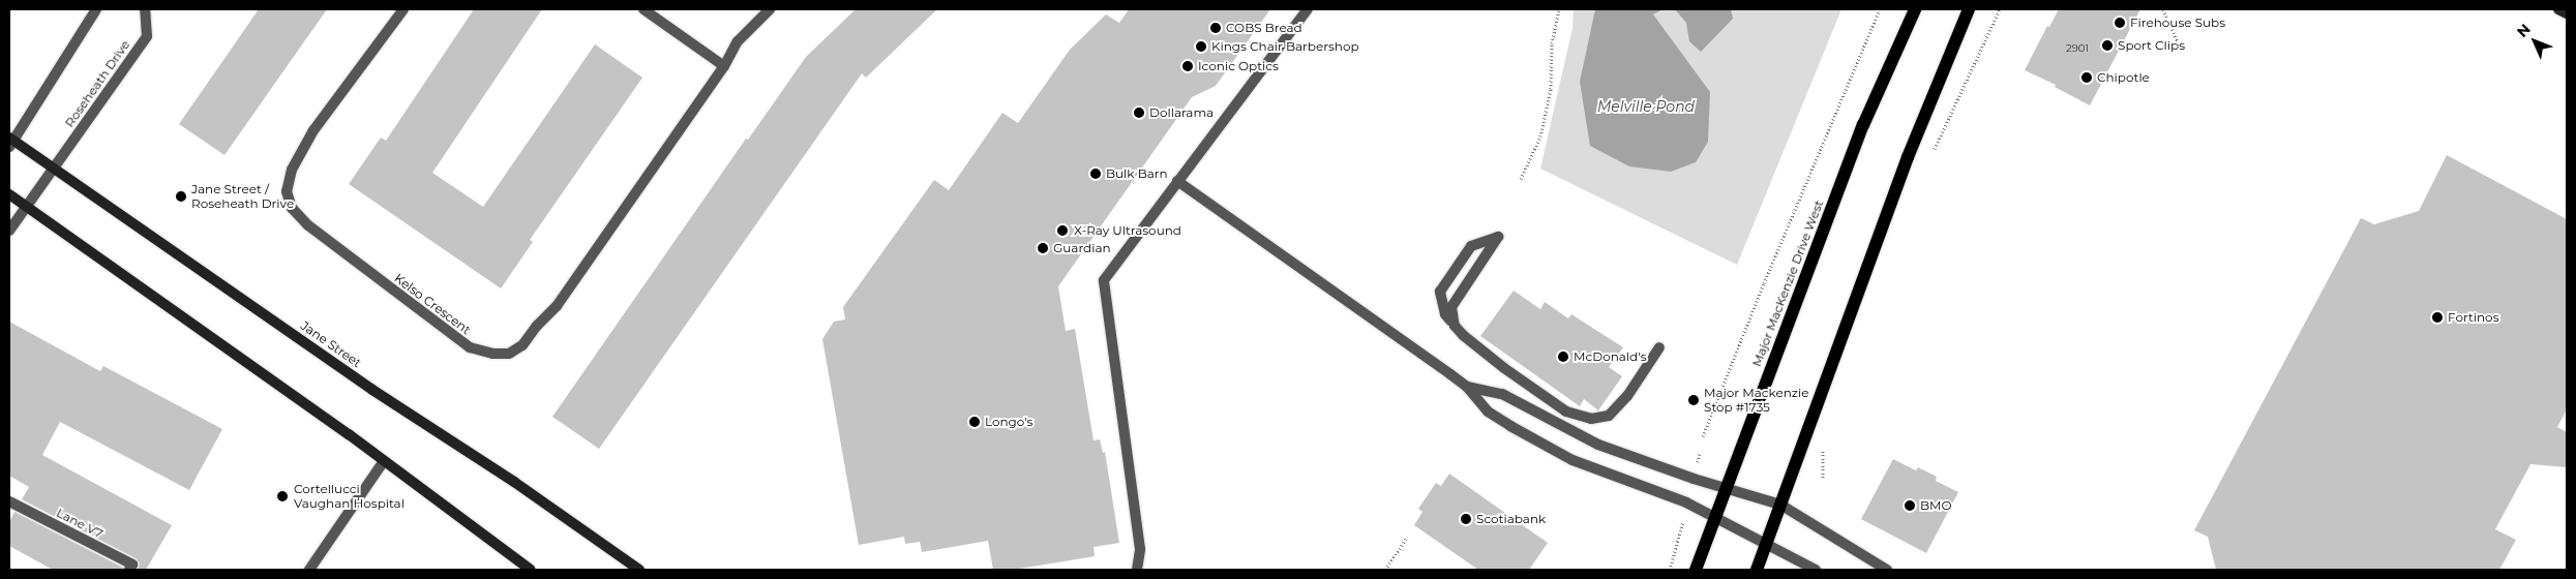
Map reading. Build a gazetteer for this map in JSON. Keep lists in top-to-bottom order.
{
  "streets": {
    "main road": ["Major MacKenzie Drive West", "Jane Street"],
    "street": ["Roseheath Drive", "Kelso Crescent", "Lane V7"]
  },
  "crossings": [
    ["Roseheath Drive", "Jane Street"]
  ],
  "water": ["Melville Pond"],
  "places": [
    "Firehouse Subs",
    "COBS Bread",
    "Sport Clips",
    "Kings Chair Barbershop",
    "Iconic Optics",
    "Chipotle",
    "Dollarama",
    "Bulk Barn",
    "Jane Street / Roseheath Drive",
    "X-Ray Ultrasound",
    "Guardian",
    "Fortinos",
    "McDonald's",
    "Major Mackenzie Stop #1735",
    "Longo's",
    "Cortellucci Vaughan Hospital",
    "BMO",
    "Scotiabank"
  ],
  "house_numbers": ["2901"],
  "north": "top left"
}
